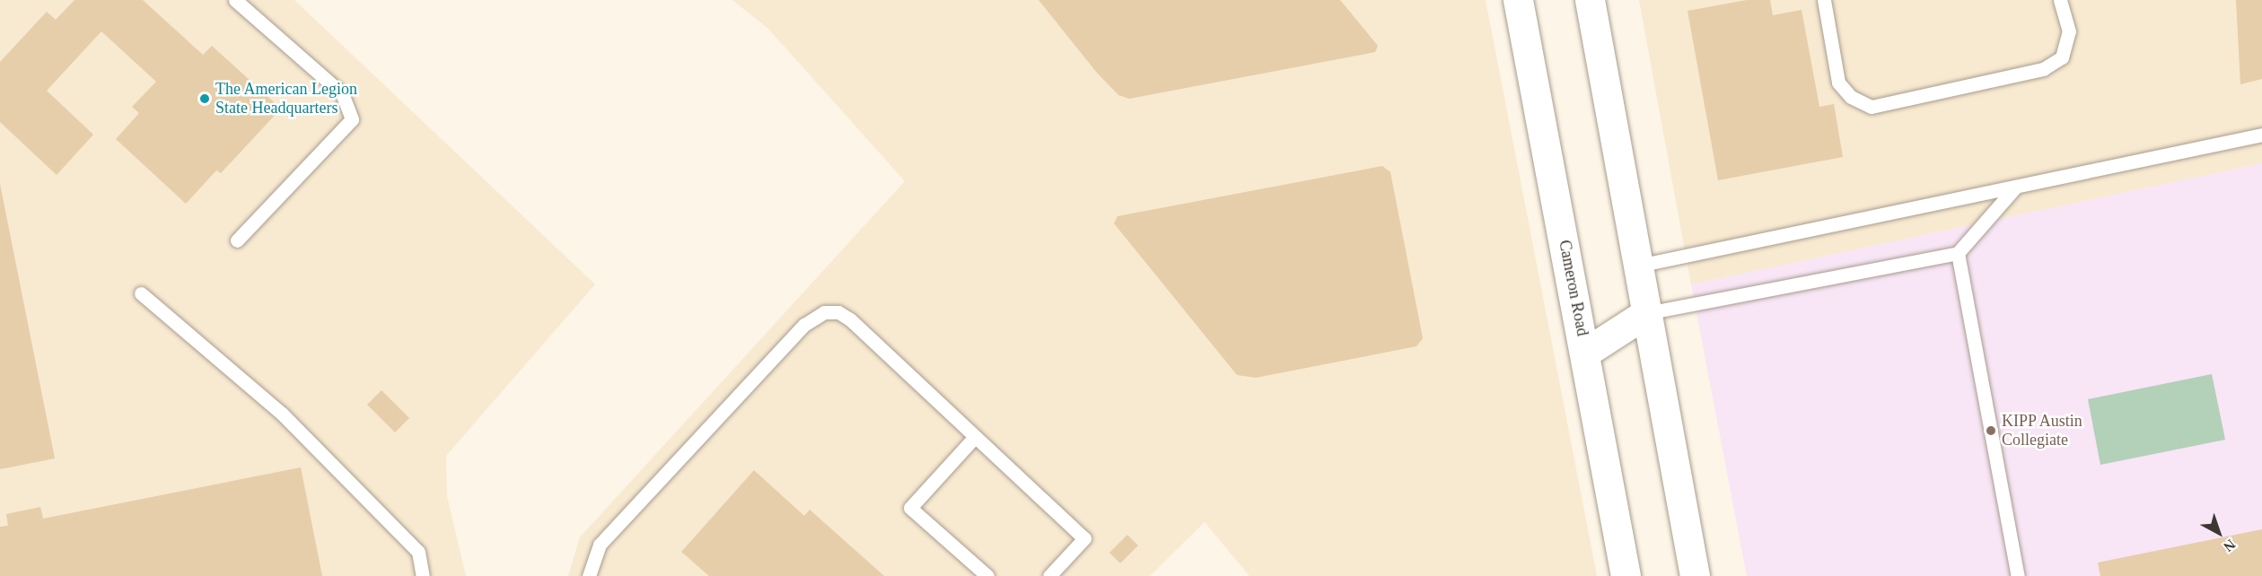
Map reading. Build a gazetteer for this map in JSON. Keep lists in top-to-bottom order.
{
  "streets": {
    "main road": ["Cameron Road"]
  },
  "places": ["The American Legion State Headquarters", "KIPP Austin Collegiate"],
  "north": "bottom right"
}
